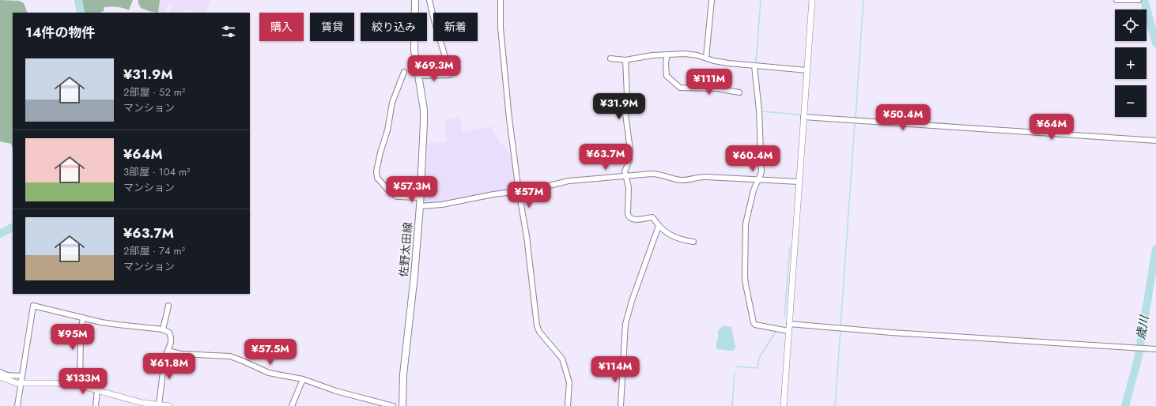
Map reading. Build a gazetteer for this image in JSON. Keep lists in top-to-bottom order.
{
  "streets": {
    "main road": ["佐野太田線"]
  },
  "water": ["歳川"],
  "page": {
    "map_buttons": ["+", "−"],
    "chip": [
      "購入",
      "賃貸",
      "絞り込み",
      "新着"
    ],
    "heading": "14件の物件",
    "list": [
      {
        "name": "¥31.9M",
        "note": "2部屋 · 52 m² · マンション"
      },
      {
        "name": "¥64M",
        "note": "3部屋 · 104 m² · マンション"
      },
      {
        "name": "¥63.7M",
        "note": "2部屋 · 74 m² · マンション"
      }
    ],
    "price": [
      "¥69.3M",
      "¥111M",
      "¥31.9M",
      "¥50.4M",
      "¥64M",
      "¥63.7M",
      "¥60.4M",
      "¥57.3M",
      "¥57M",
      "¥95M",
      "¥57.5M",
      "¥61.8M",
      "¥114M",
      "¥133M"
    ]
  }
}
